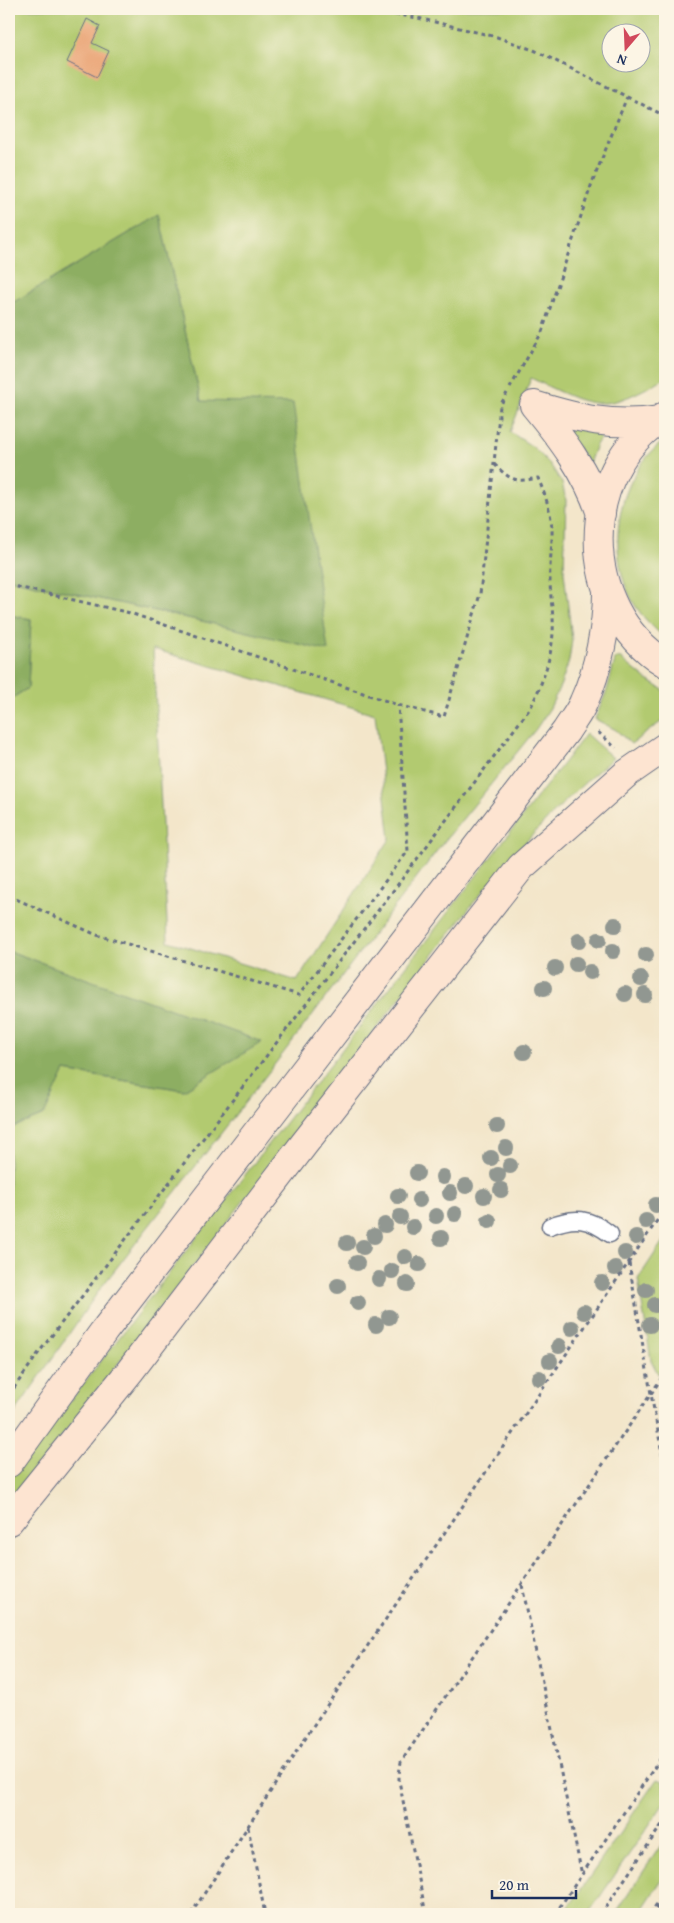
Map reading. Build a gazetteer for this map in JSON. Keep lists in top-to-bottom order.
{
  "scale_bar": "20 m",
  "north": "bottom"
}
